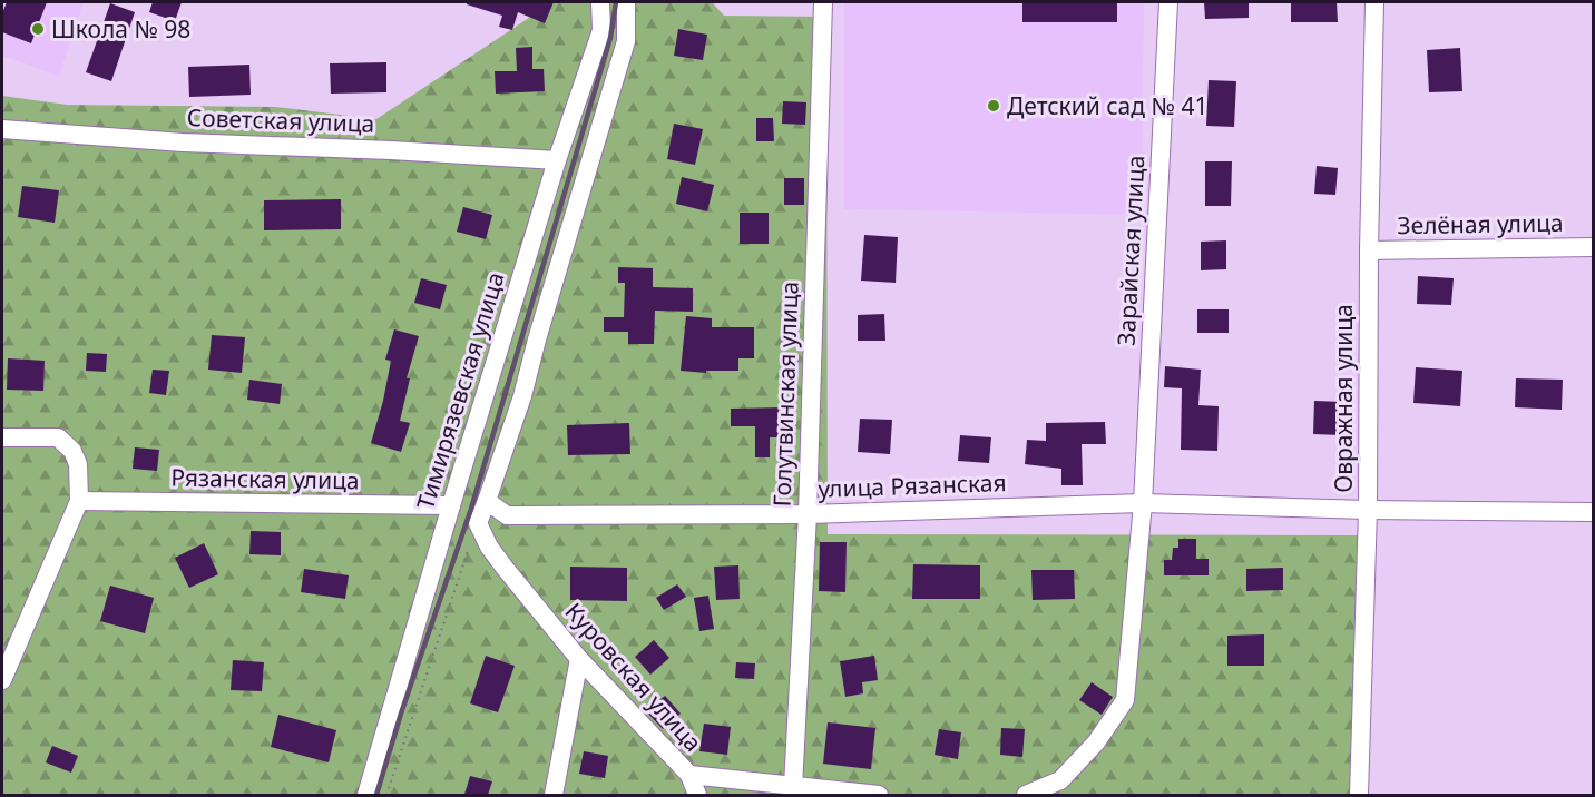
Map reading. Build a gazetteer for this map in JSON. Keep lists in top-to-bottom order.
{
  "streets": {
    "street": [
      "Советская улица",
      "Зелёная улица",
      "Зарайская улица",
      "Тимирязевская улица",
      "Голутвинская улица",
      "Овражная улица",
      "Рязанская улица",
      "улица Рязанская",
      "Куровская улица"
    ]
  },
  "crossings": [
    ["Советская улица", "Тимирязевская улица"],
    ["Зелёная улица", "Овражная улица"],
    ["Зарайская улица", "улица Рязанская"],
    ["Тимирязевская улица", "Рязанская улица"],
    ["Голутвинская улица", "улица Рязанская"],
    ["Голутвинская улица", "Куровская улица"]
  ],
  "places": ["Школа № 98", "Детский сад № 41"]
}
